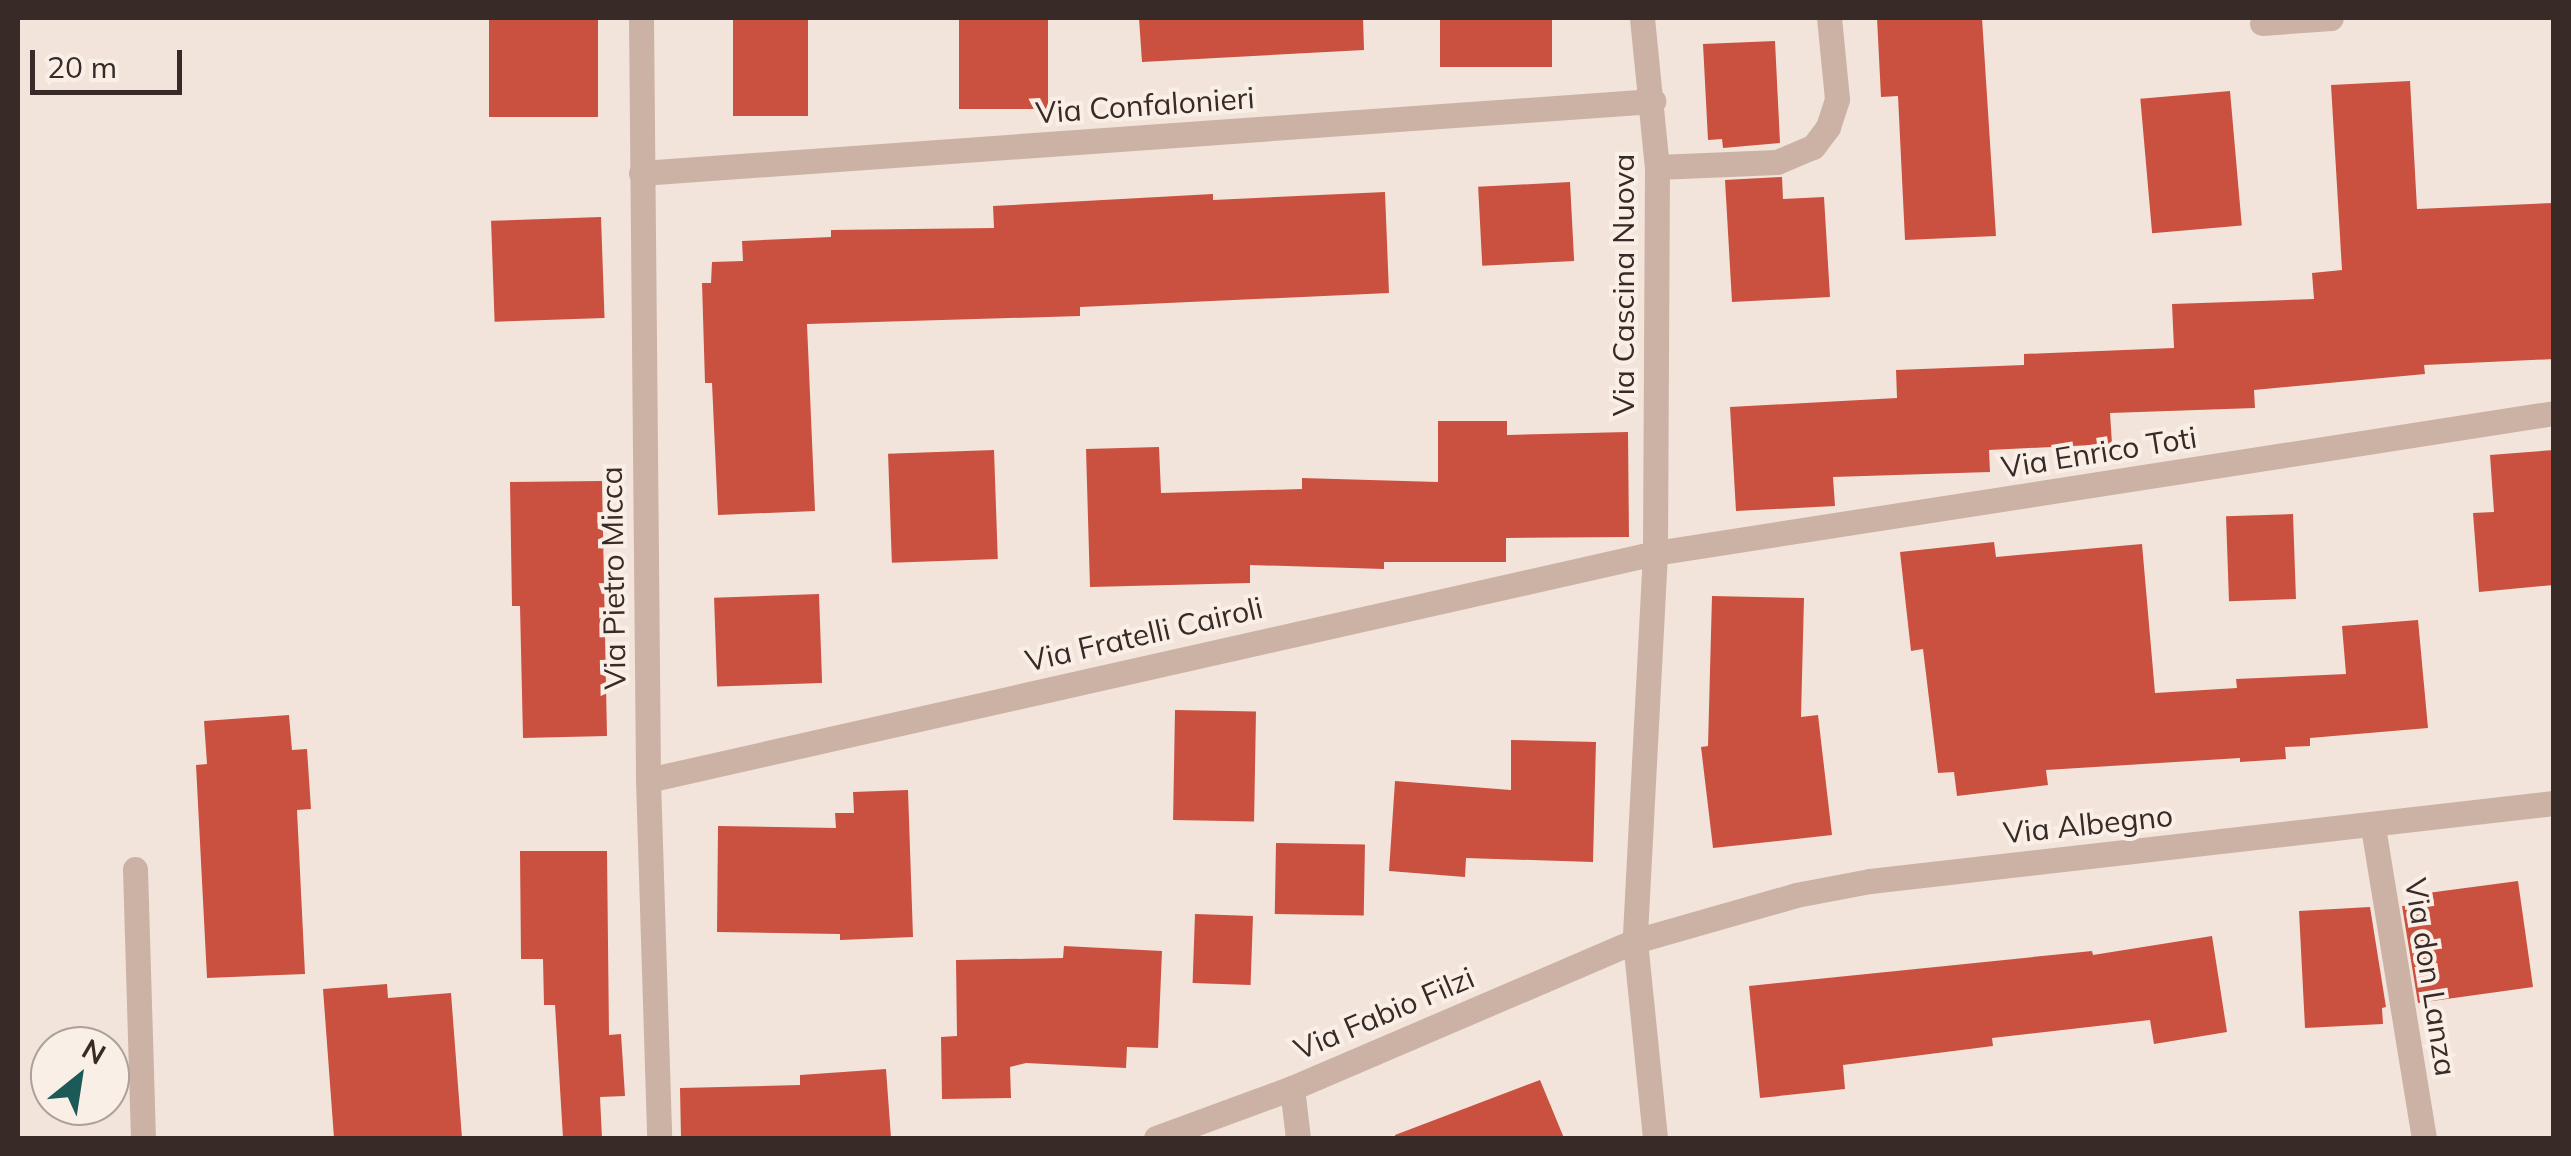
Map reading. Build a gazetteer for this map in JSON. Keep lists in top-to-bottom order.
{
  "streets": {
    "street": [
      "Via Confalonieri",
      "Via Cascina Nuova",
      "Via Enrico Toti",
      "Via Pietro Micca",
      "Via Fratelli Cairoli",
      "Via Albegno",
      "Via don Lanza",
      "Via Fabio Filzi"
    ]
  },
  "crossings": [
    ["Via Confalonieri", "Via Cascina Nuova"],
    ["Via Confalonieri", "Via Pietro Micca"],
    ["Via Cascina Nuova", "Via Enrico Toti"],
    ["Via Cascina Nuova", "Via Fratelli Cairoli"],
    ["Via Cascina Nuova", "Via Albegno"],
    ["Via Cascina Nuova", "Via Fabio Filzi"],
    ["Via Enrico Toti", "Via Fratelli Cairoli"],
    ["Via Pietro Micca", "Via Fratelli Cairoli"],
    ["Via Albegno", "Via don Lanza"],
    ["Via Albegno", "Via Fabio Filzi"]
  ],
  "scale_bar": "20 m",
  "north": "top right"
}
